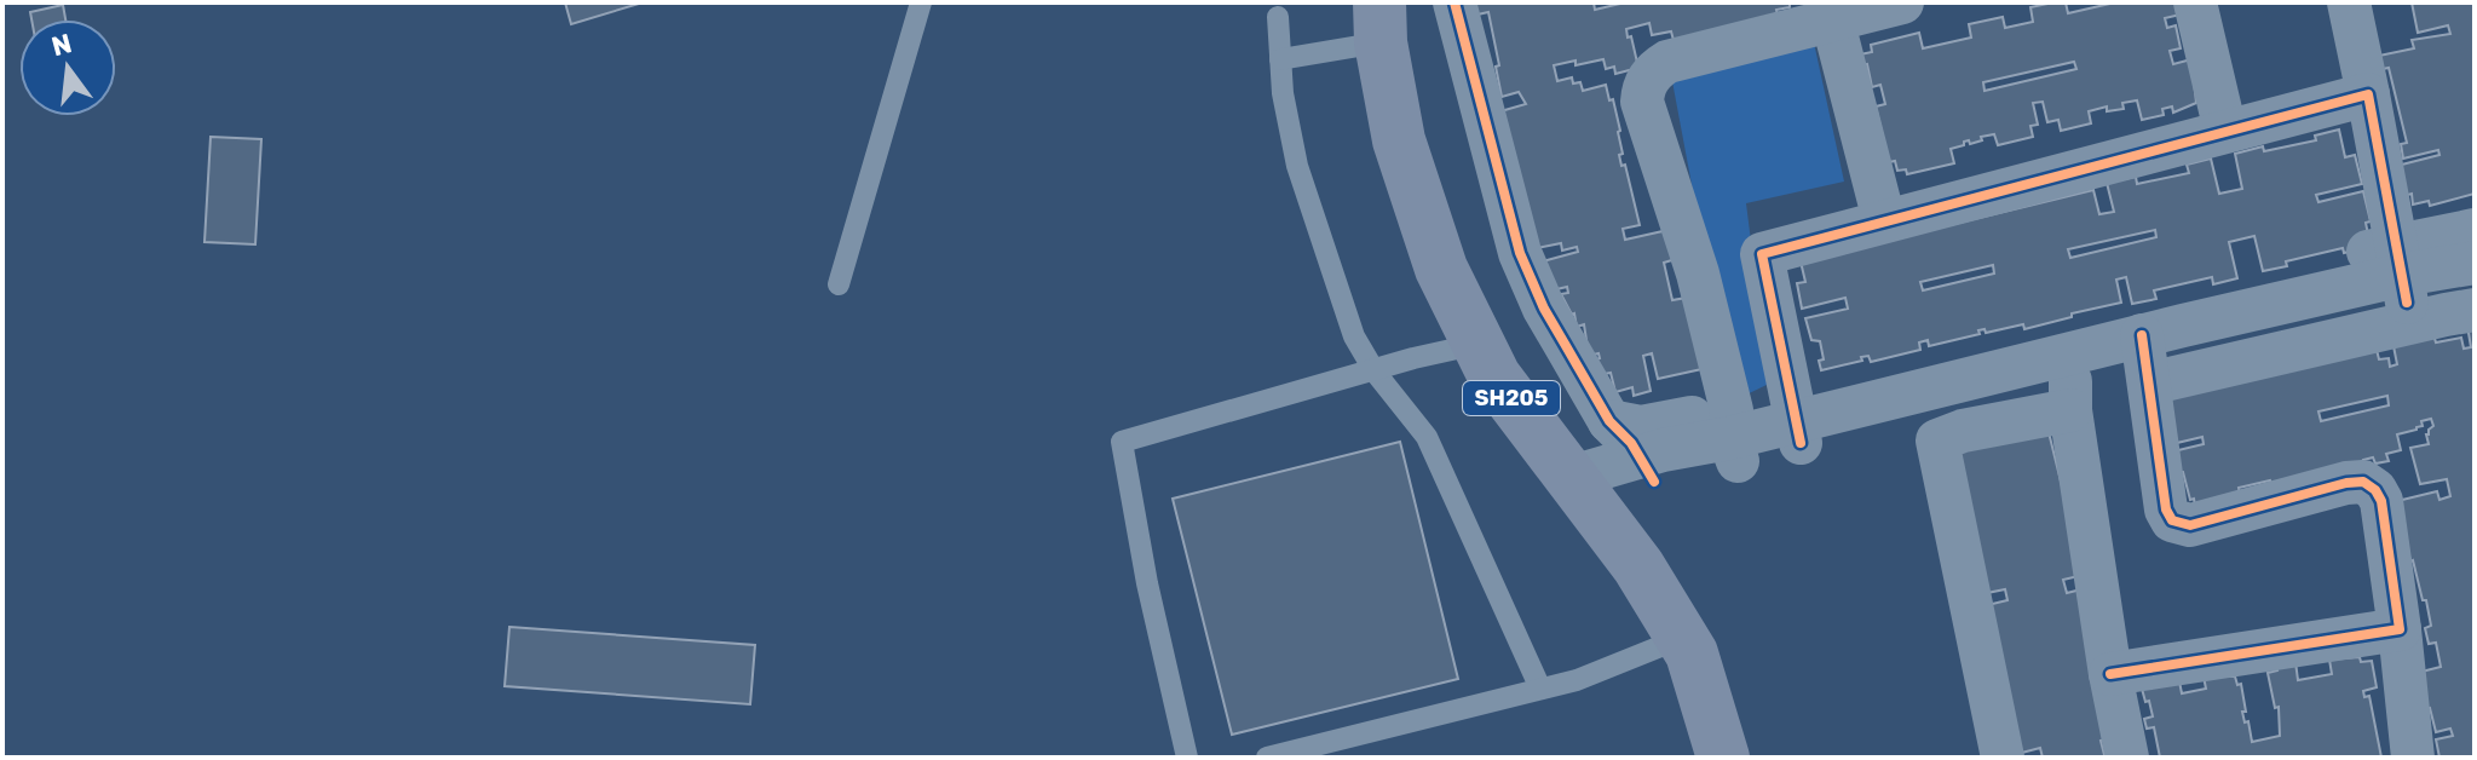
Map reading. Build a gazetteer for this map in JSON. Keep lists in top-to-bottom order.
{
  "streets": {
    "main road": ["SH205"]
  },
  "north": "top"
}
